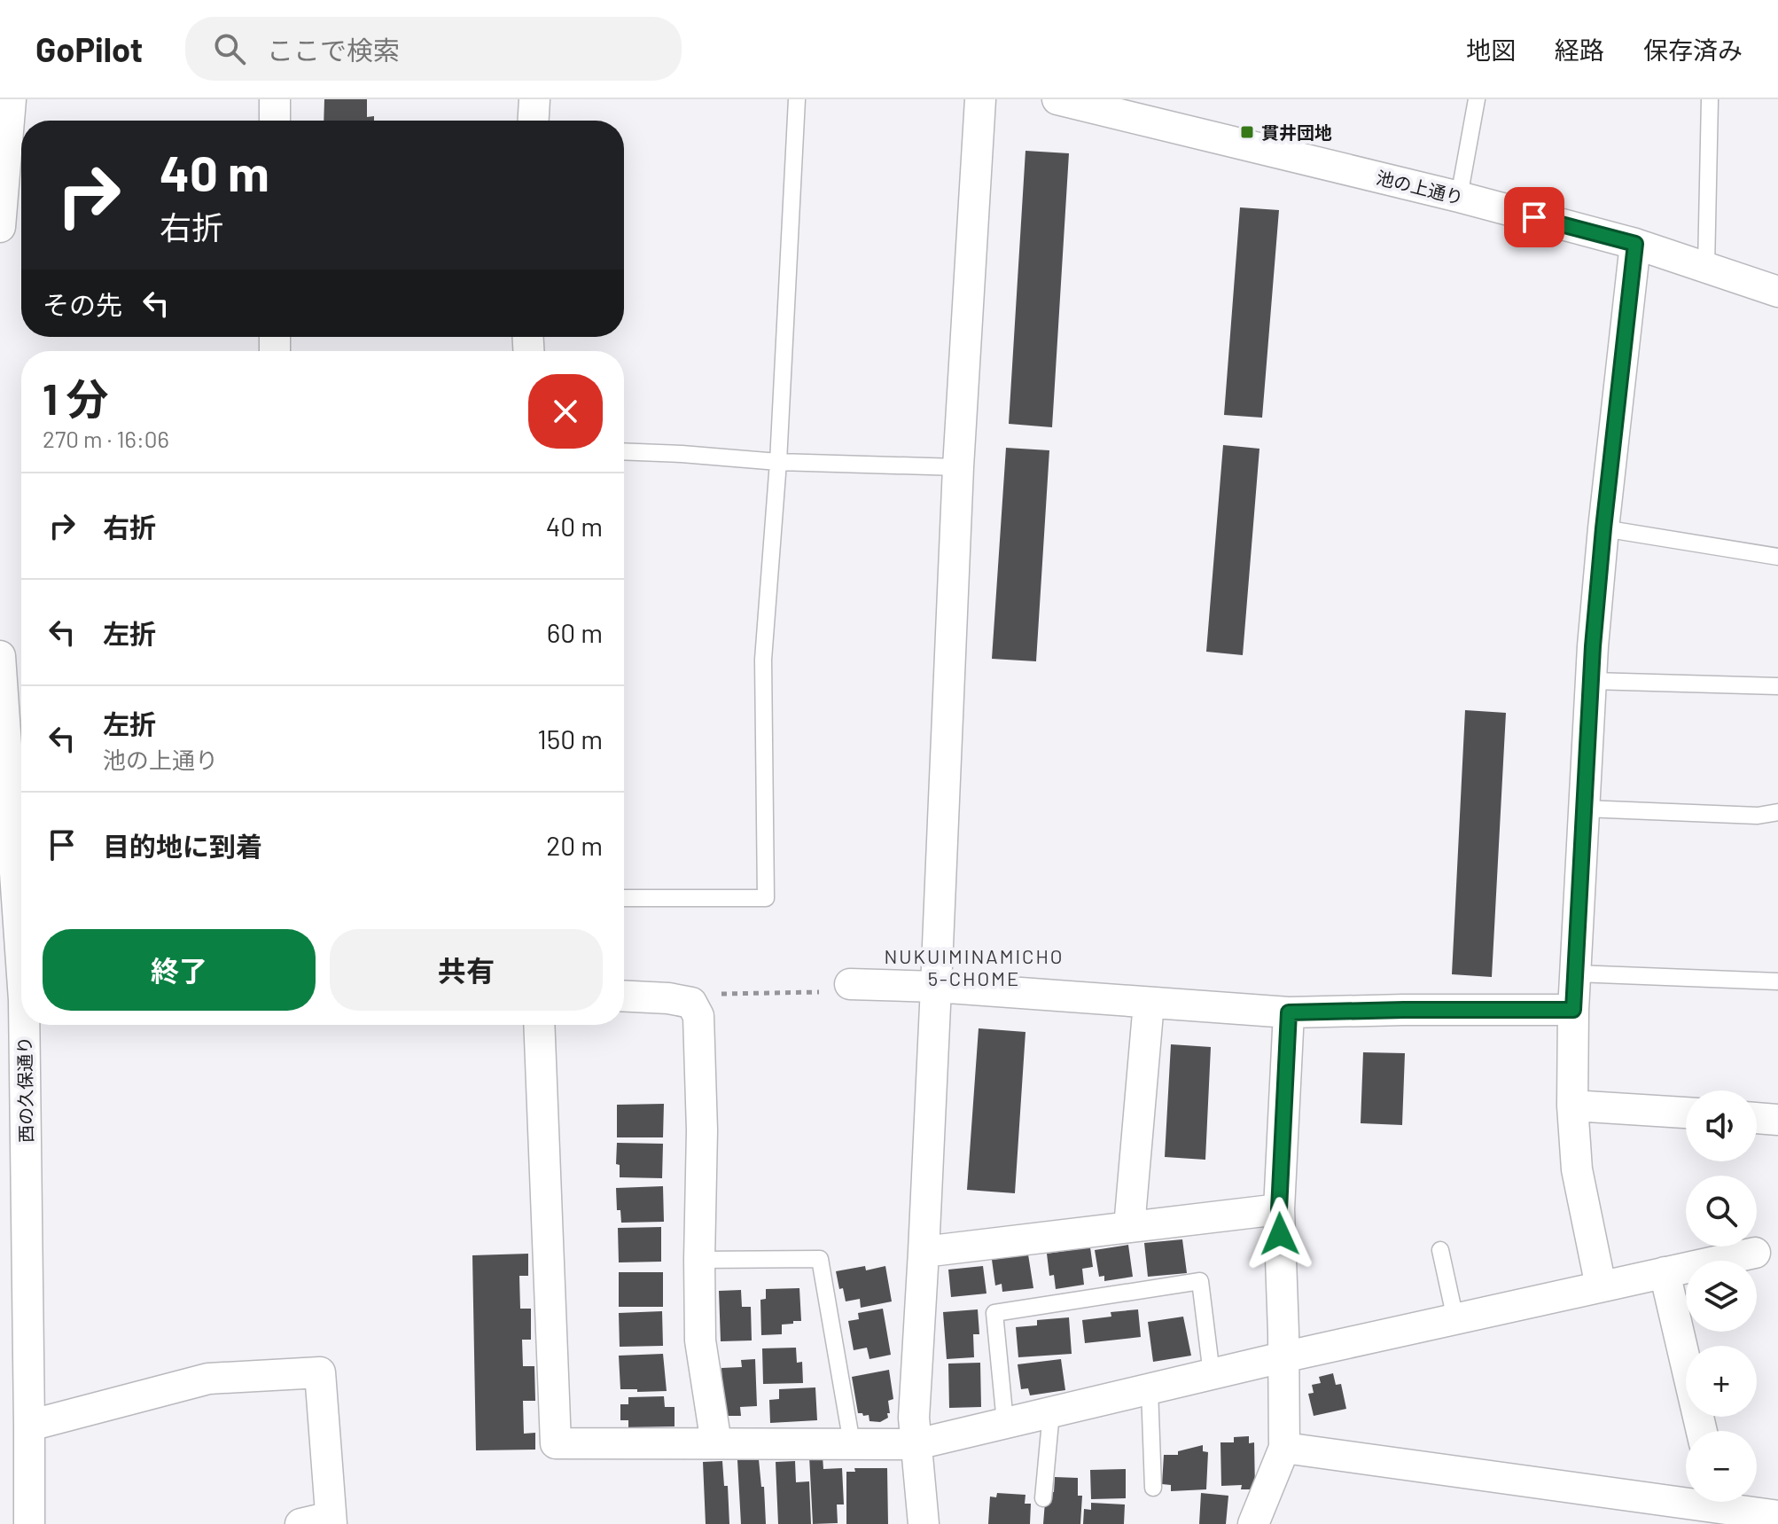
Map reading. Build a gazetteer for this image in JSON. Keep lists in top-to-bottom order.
{
  "streets": {
    "street": ["池の上通り", "西の久保通り"]
  },
  "districts": ["NUKUIMINAMICHO 5-CHOME"],
  "places": {
    "transit": ["貫井団地"]
  },
  "page": {
    "header": "GoPilot",
    "search": "ここで検索",
    "nav": ["地図", "経路", "保存済み"],
    "turn": ["40 m", "右折"],
    "then": "その先",
    "heading": ["1 分", "270 m · 16:06"],
    "list": [
      {
        "name": "右折",
        "value": "40 m"
      },
      {
        "name": "左折",
        "value": "60 m"
      },
      {
        "name": "左折",
        "note": "池の上通り",
        "value": "150 m"
      },
      {
        "name": "目的地に到着",
        "value": "20 m"
      }
    ],
    "buttons": ["終了", "共有"],
    "map_buttons": ["+", "−"]
  }
}
